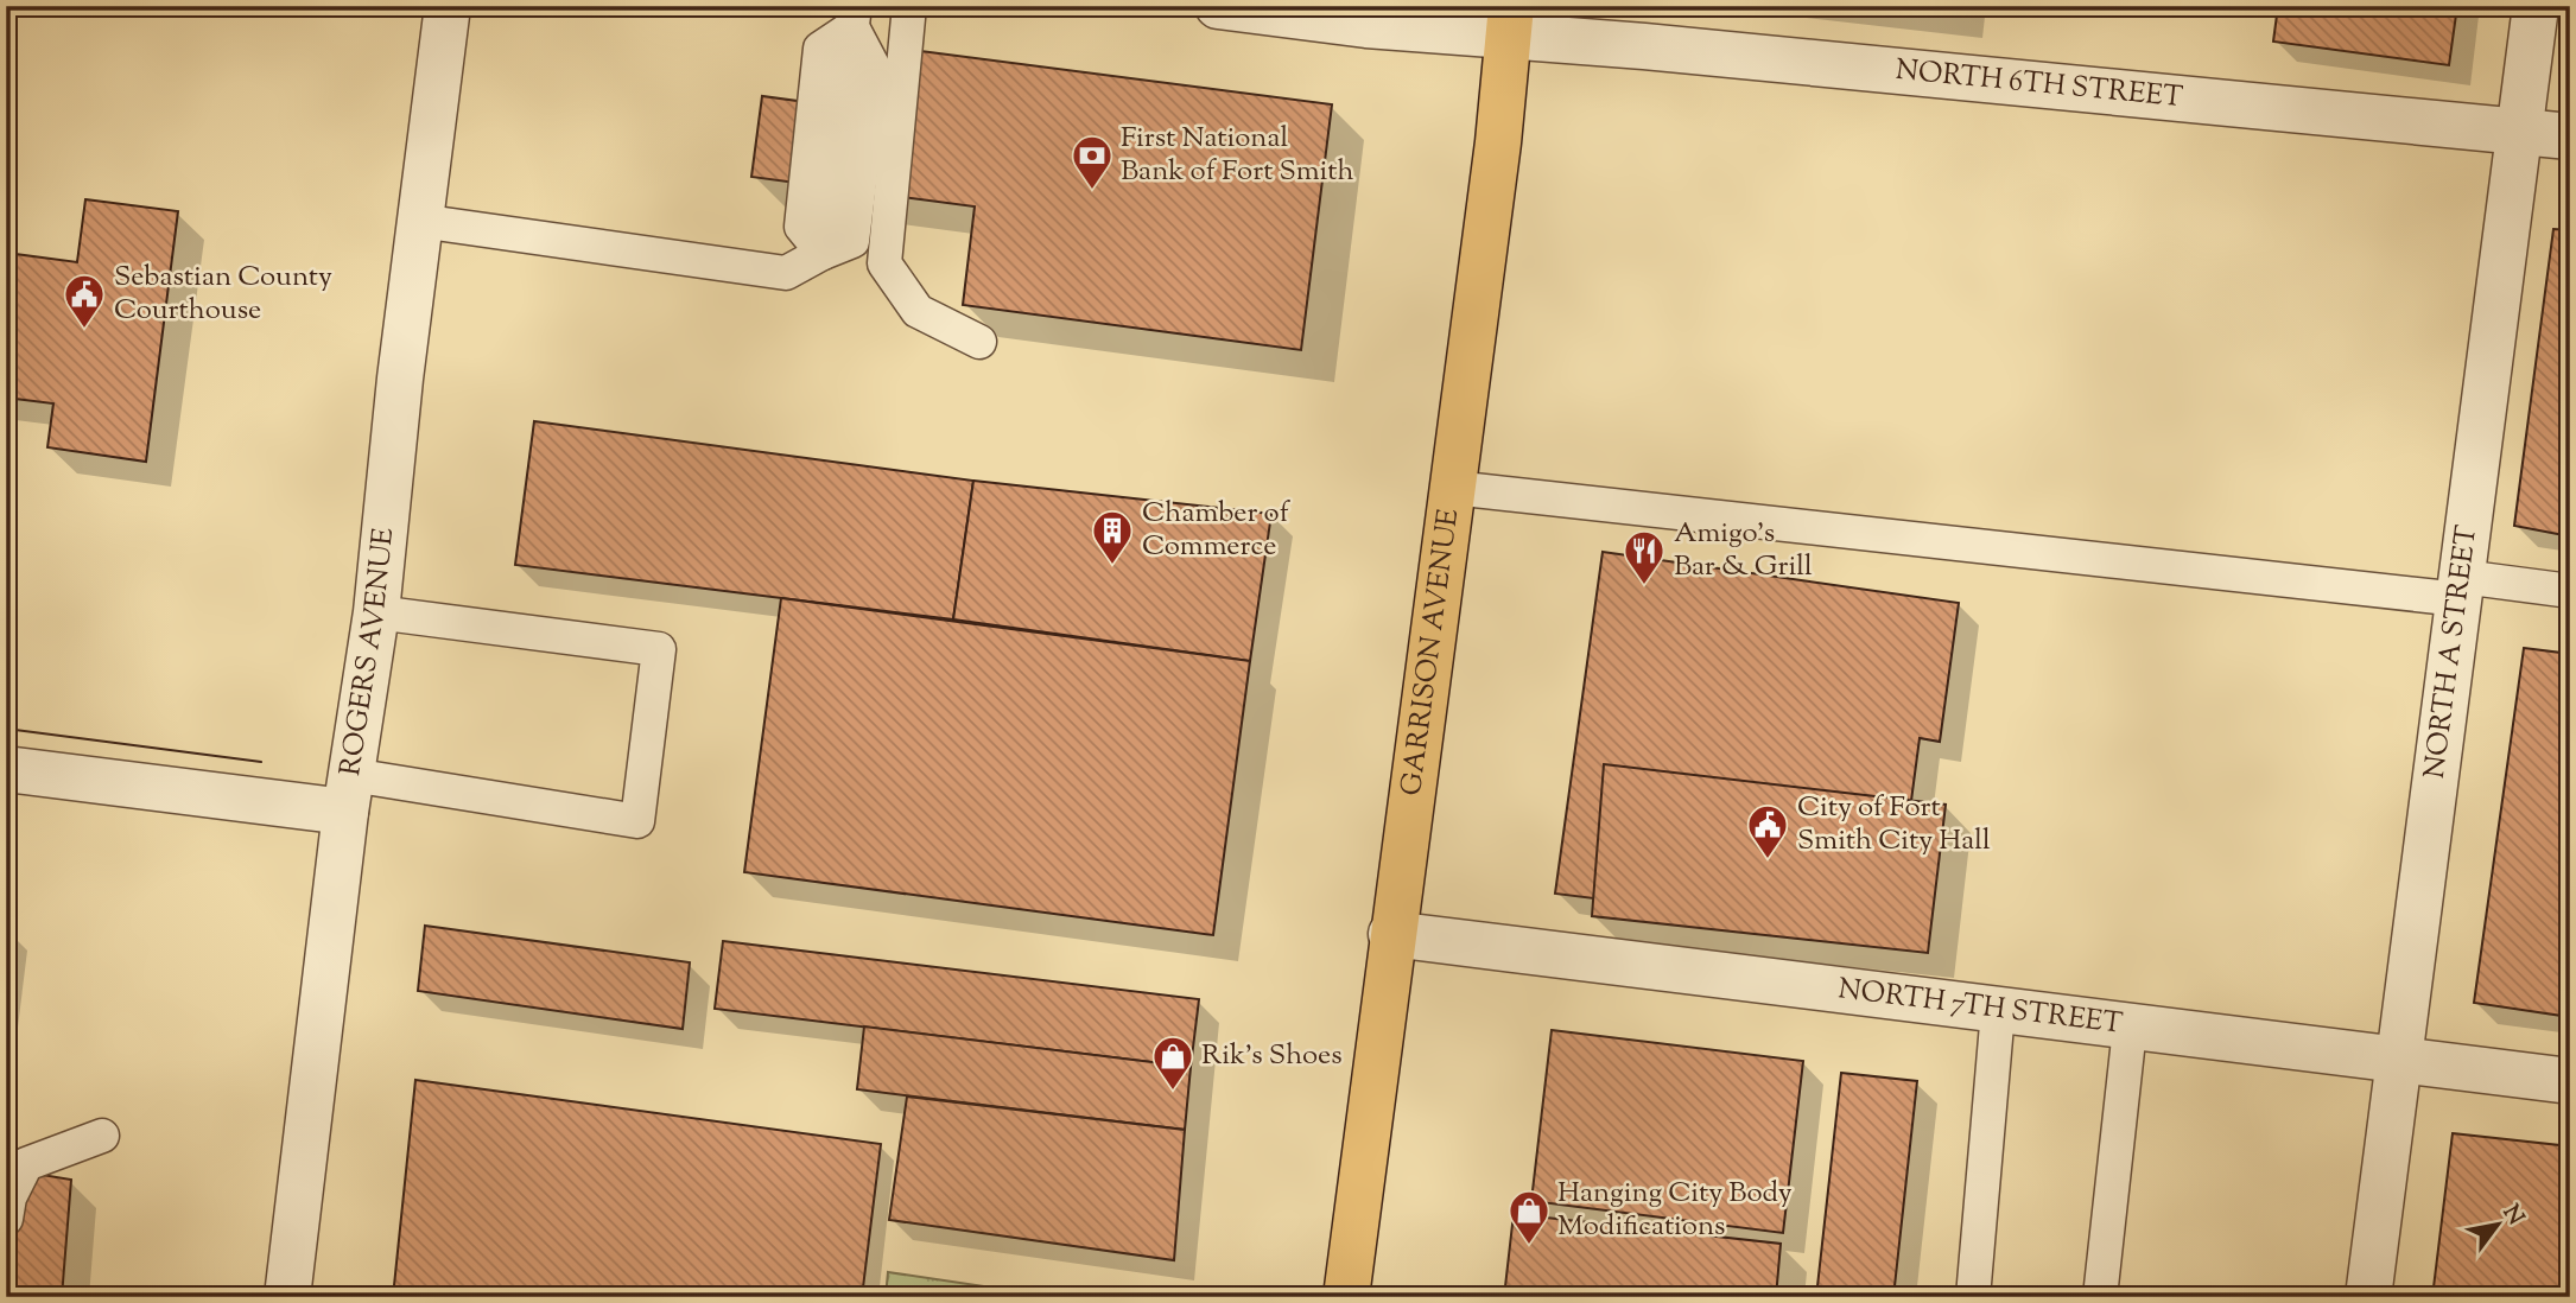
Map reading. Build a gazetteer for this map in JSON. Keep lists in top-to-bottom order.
{
  "streets": {
    "main road": ["GARRISON AVENUE"],
    "street": [
      "NORTH 6TH STREET",
      "ROGERS AVENUE",
      "NORTH A STREET",
      "NORTH 7TH STREET"
    ]
  },
  "crossings": [
    ["NORTH 6TH STREET", "GARRISON AVENUE"],
    ["NORTH 6TH STREET", "NORTH A STREET"],
    ["GARRISON AVENUE", "NORTH 7TH STREET"],
    ["NORTH A STREET", "NORTH 7TH STREET"]
  ],
  "places": {
    "bank": ["First National Bank of Fort Smith"],
    "public building": ["Sebastian County Courthouse", "City of Fort Smith City Hall"],
    "building": ["Chamber of Commerce"],
    "restaurant": ["Amigo's Bar & Grill"],
    "shop": ["Rik's Shoes", "Hanging City Body Modifications"]
  },
  "north": "top right"
}
